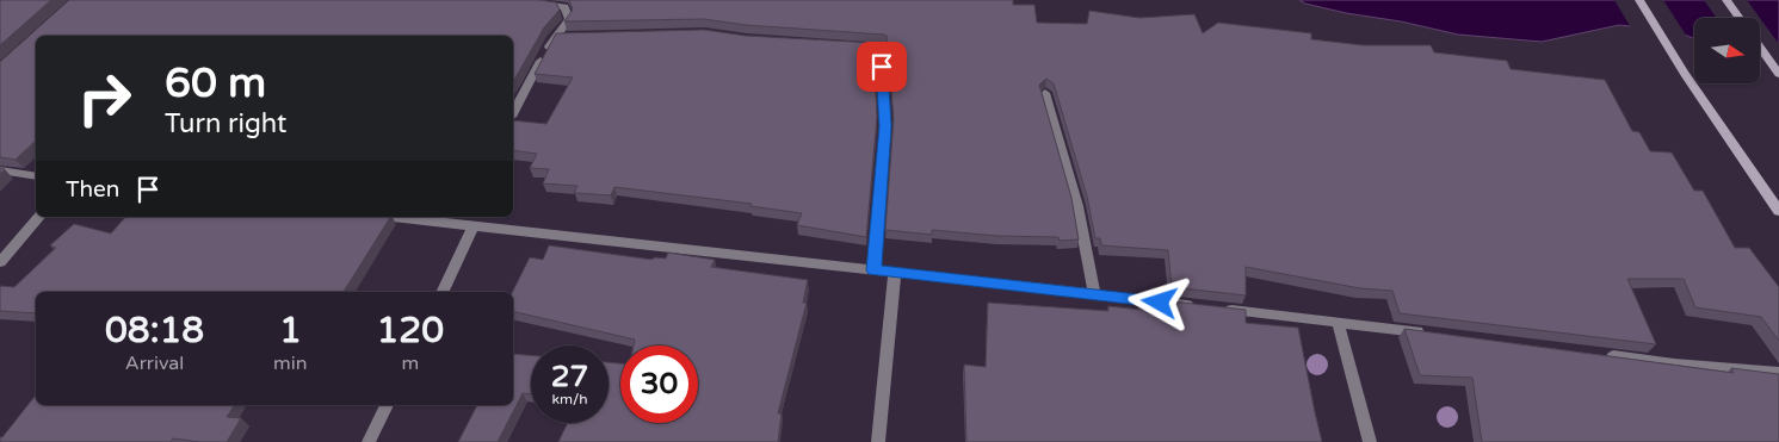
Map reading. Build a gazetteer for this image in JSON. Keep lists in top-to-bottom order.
{
  "north": "right",
  "page": {
    "turn": ["60 m", "Turn right"],
    "then": "Then",
    "eta": [
      "08:18",
      "Arrival",
      "1",
      "min",
      "120",
      "m"
    ],
    "speed": "27 km/h",
    "limit": "30"
  }
}
